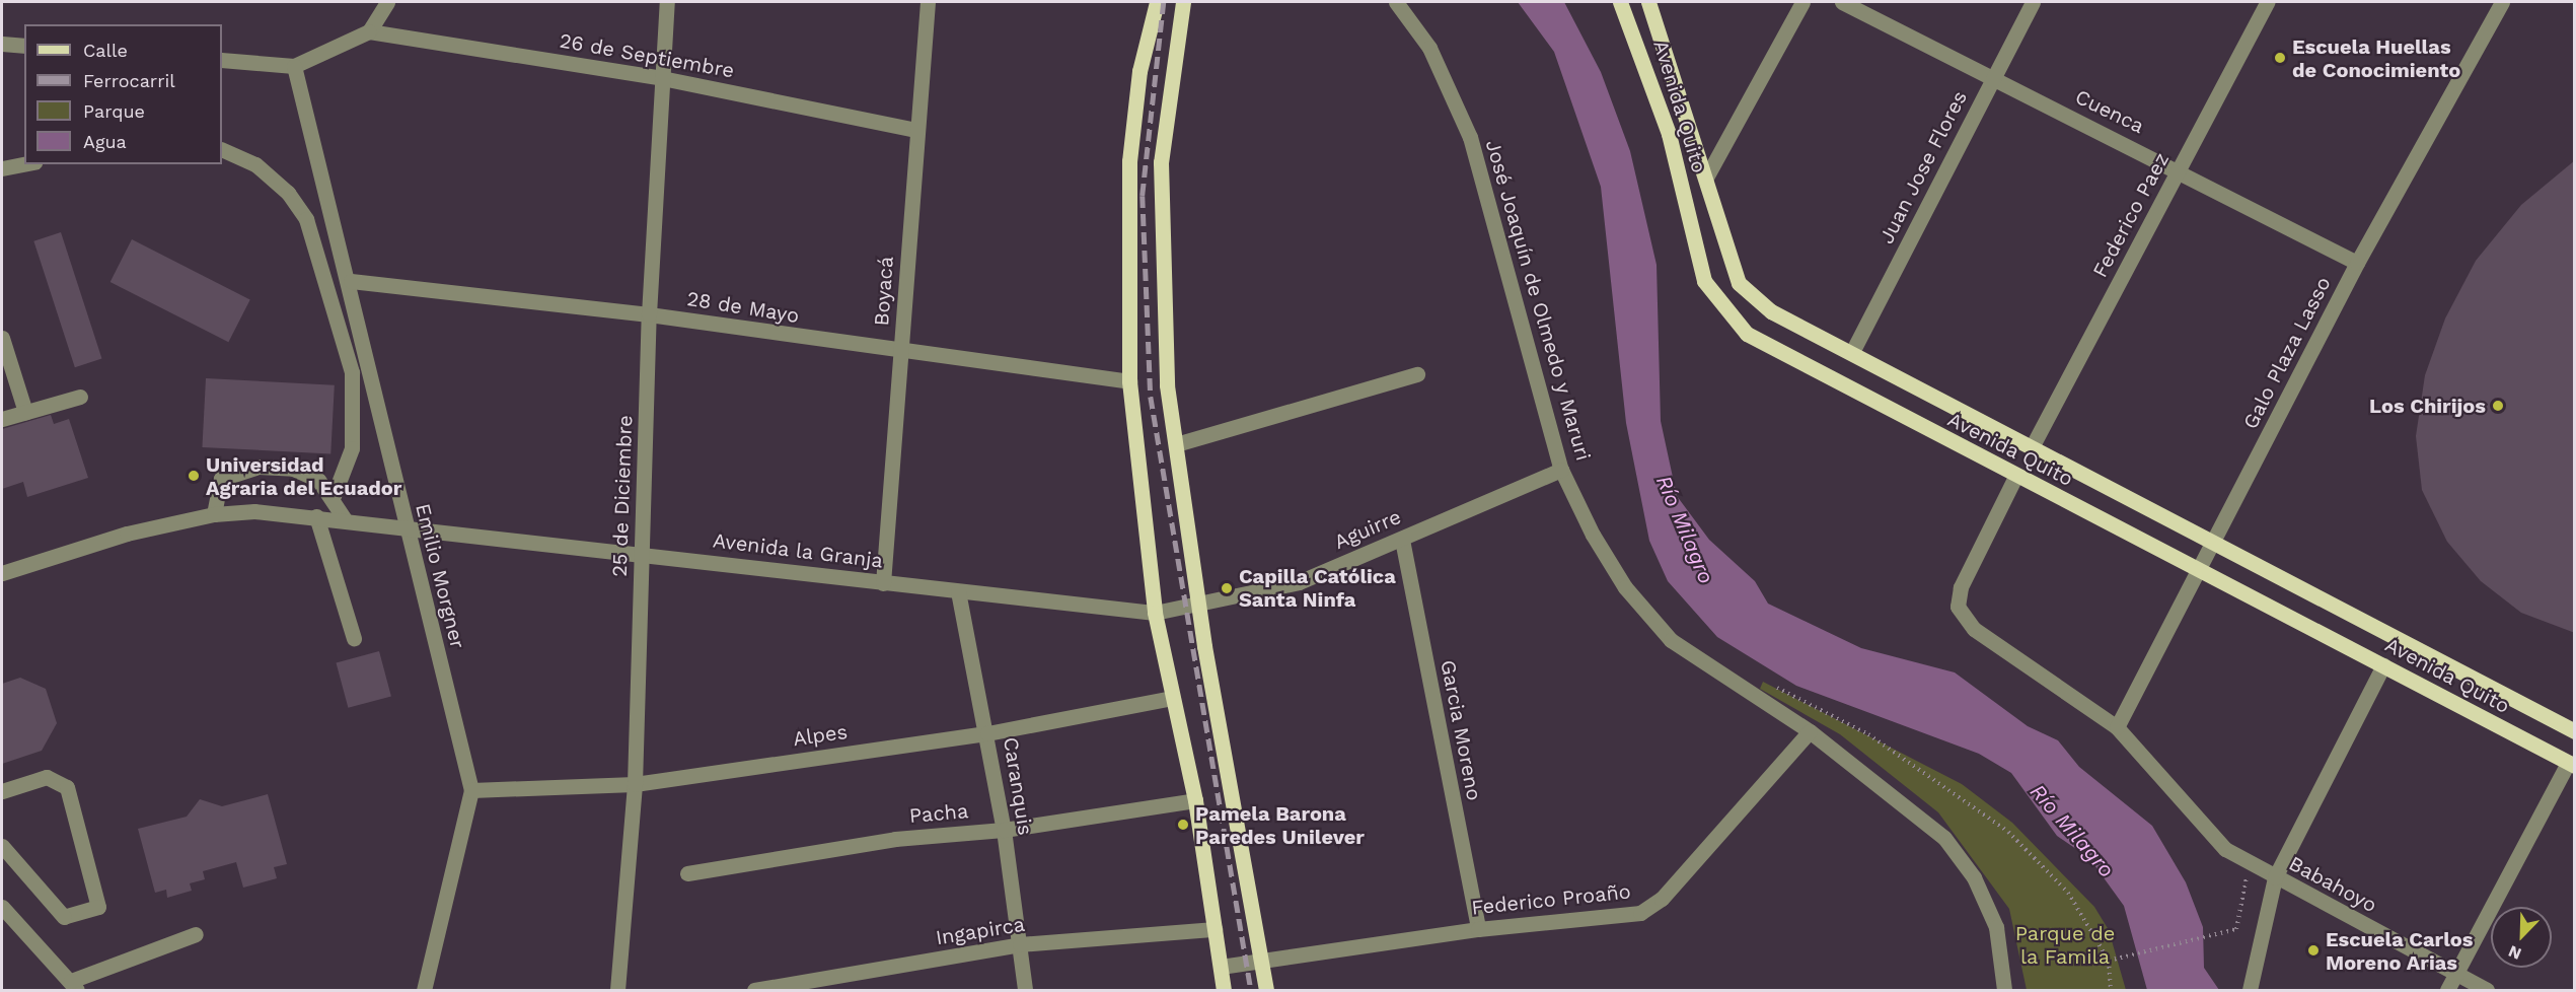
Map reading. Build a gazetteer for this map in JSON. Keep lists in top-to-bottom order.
{
  "streets": {
    "main road": ["Avenida Quito"],
    "street": [
      "26 de Septiembre",
      "Cuenca",
      "Juan Jose Flores",
      "Federico Paez",
      "Boyacá",
      "José Joaquín de Olmedo y Maruri",
      "28 de Mayo",
      "Galo Plaza Lasso",
      "25 de Diciembre",
      "Aguirre",
      "Avenida la Granja",
      "Emilio Morgner",
      "Garcia Moreno",
      "Alpes",
      "Caranquis",
      "Pacha",
      "Babahoyo",
      "Federico Proaño",
      "Ingapirca"
    ]
  },
  "crossings": [
    ["26 de Septiembre", "Boyacá"],
    ["26 de Septiembre", "25 de Diciembre"],
    ["Avenida Quito", "Juan Jose Flores"],
    ["Avenida Quito", "Federico Paez"],
    ["Avenida Quito", "Galo Plaza Lasso"],
    ["Avenida Quito", "Babahoyo"],
    ["Cuenca", "Juan Jose Flores"],
    ["Cuenca", "Federico Paez"],
    ["Cuenca", "Galo Plaza Lasso"],
    ["Boyacá", "28 de Mayo"],
    ["Boyacá", "Avenida la Granja"],
    ["José Joaquín de Olmedo y Maruri", "Aguirre"],
    ["José Joaquín de Olmedo y Maruri", "Federico Proaño"],
    ["28 de Mayo", "25 de Diciembre"],
    ["28 de Mayo", "Emilio Morgner"],
    ["Galo Plaza Lasso", "Babahoyo"],
    ["25 de Diciembre", "Avenida la Granja"],
    ["25 de Diciembre", "Alpes"],
    ["Aguirre", "Avenida la Granja"],
    ["Aguirre", "Garcia Moreno"],
    ["Avenida la Granja", "Emilio Morgner"],
    ["Avenida la Granja", "Caranquis"],
    ["Emilio Morgner", "Alpes"],
    ["Garcia Moreno", "Federico Proaño"],
    ["Alpes", "Caranquis"],
    ["Caranquis", "Pacha"],
    ["Caranquis", "Ingapirca"]
  ],
  "water": ["Río Milagro"],
  "parks": ["Parque de la Famila"],
  "places": [
    "Escuela Huellas de Conocimiento",
    "Los Chirijos",
    "Universidad Agraria del Ecuador",
    "Capilla Católica Santa Ninfa",
    "Pamela Barona Paredes Unilever",
    "Escuela Carlos Moreno Arias"
  ],
  "legend": [
    "Calle",
    "Ferrocarril",
    "Parque",
    "Agua"
  ],
  "north": "bottom left"
}
